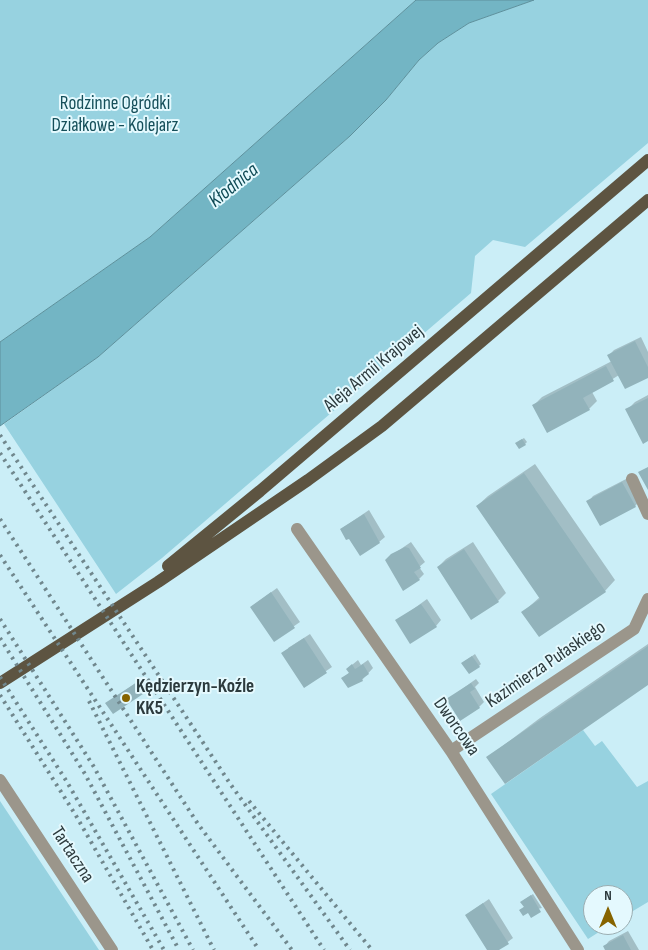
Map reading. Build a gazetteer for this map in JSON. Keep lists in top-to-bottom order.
{
  "streets": {
    "main road": ["Aleja Armii Krajowej"],
    "street": ["Kazimierza Pułaskiego", "Dworcowa", "Tartaczna"]
  },
  "crossings": [
    ["Kazimierza Pułaskiego", "Dworcowa"]
  ],
  "water": ["Kłodnica"],
  "parks": ["Rodzinne Ogródki Działkowe - Kolejarz"],
  "places": ["Kędzierzyn-Koźle KK5"],
  "north": "top"
}
